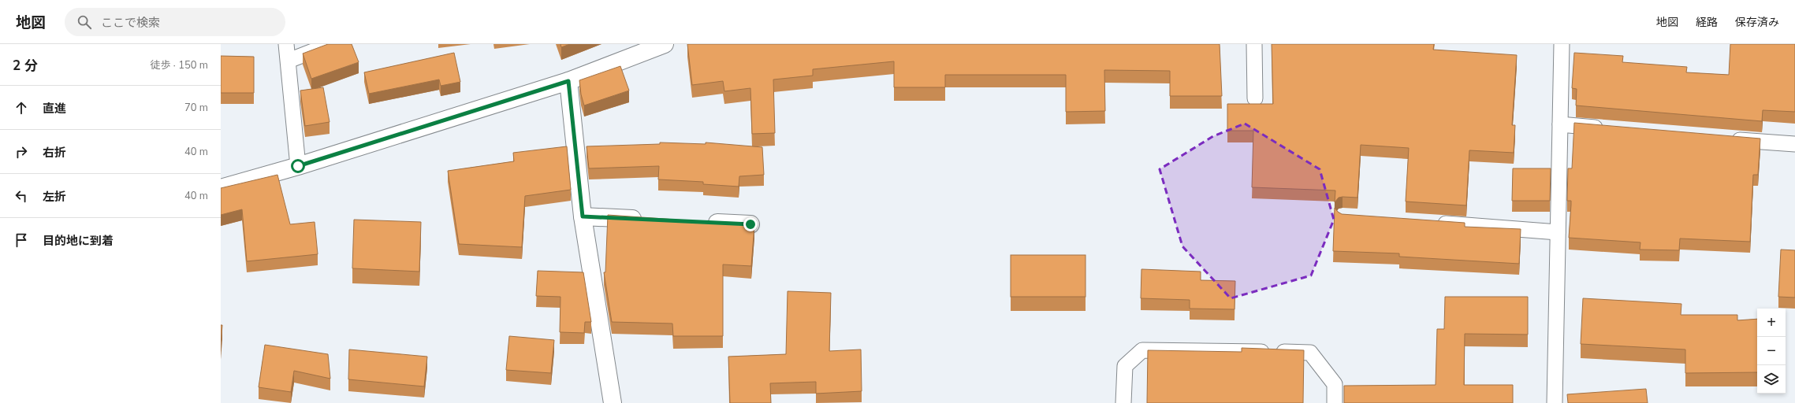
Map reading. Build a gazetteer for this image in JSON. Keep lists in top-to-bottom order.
{
  "page": {
    "header": "地図",
    "search": "ここで検索",
    "nav": ["地図", "経路", "保存済み"],
    "heading": ["2 分", "徒歩 · 150 m"],
    "list": [
      ["直進", "70 m"],
      ["右折", "40 m"],
      ["左折", "40 m"],
      "目的地に到着"
    ],
    "map_buttons": ["+", "−"]
  }
}
